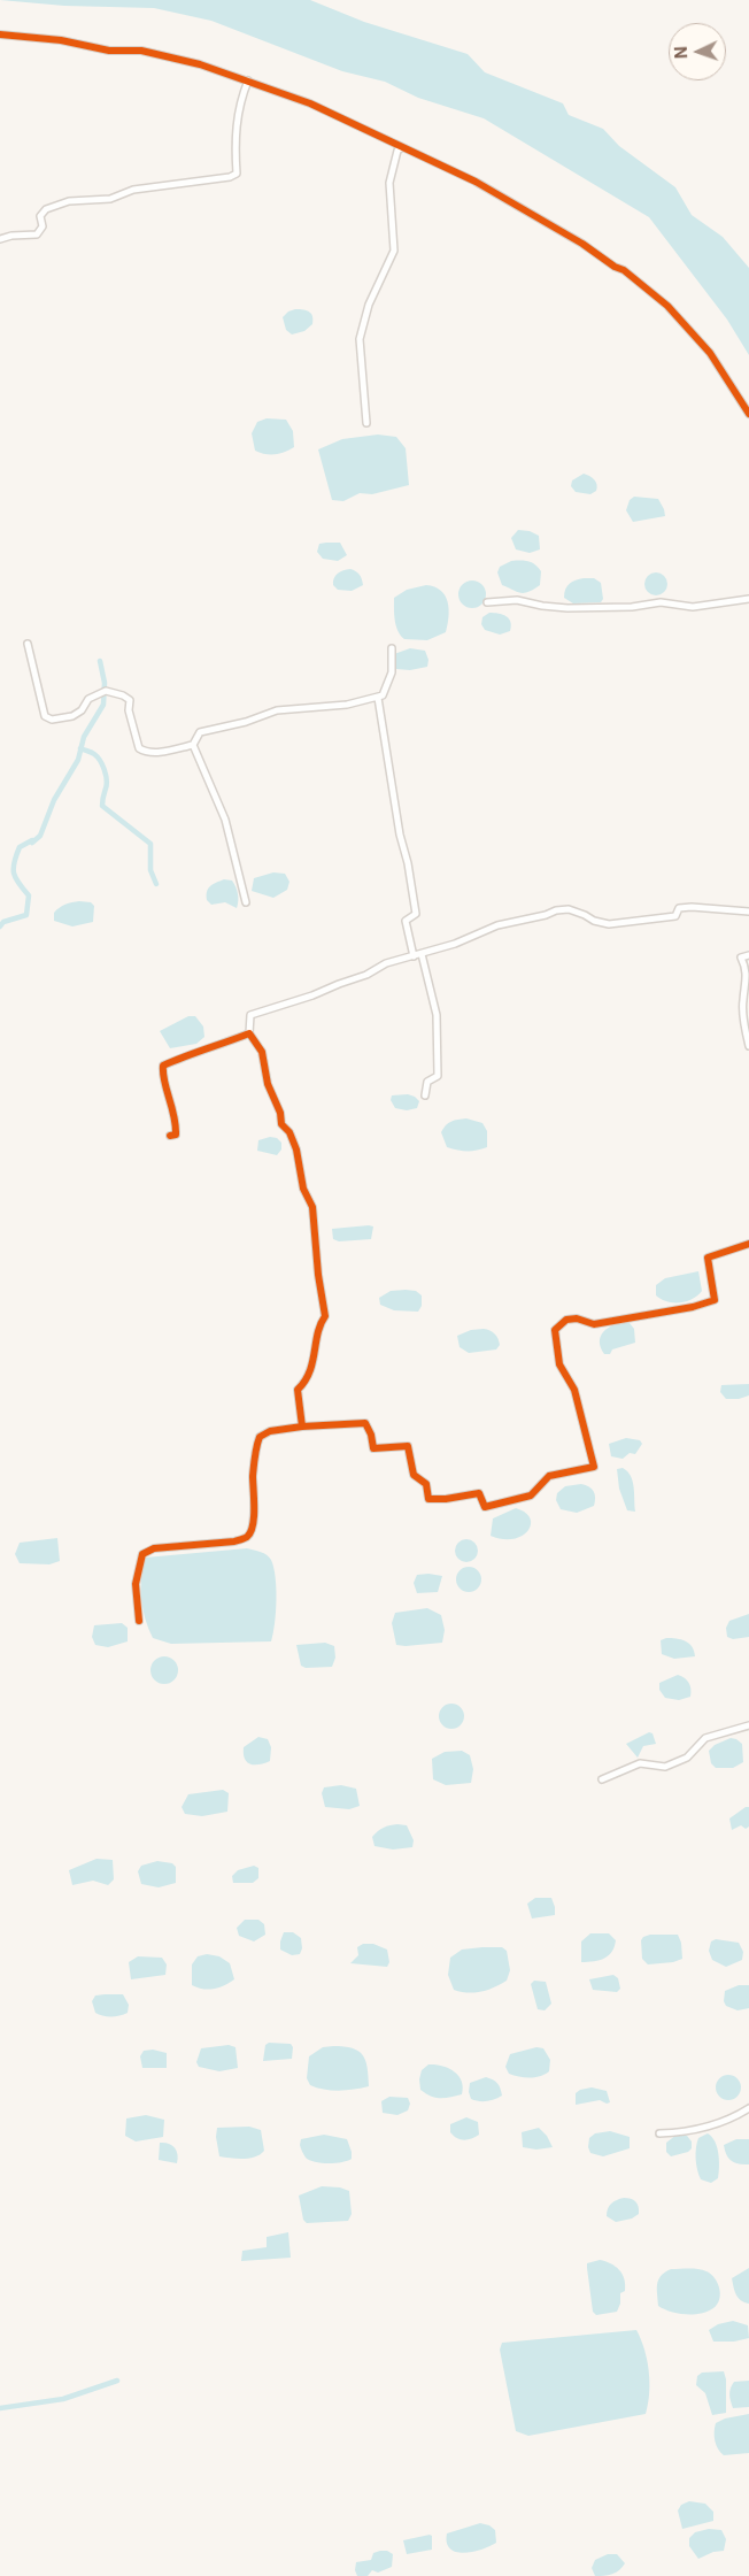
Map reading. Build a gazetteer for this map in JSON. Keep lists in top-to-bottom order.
{
  "north": "left"
}
